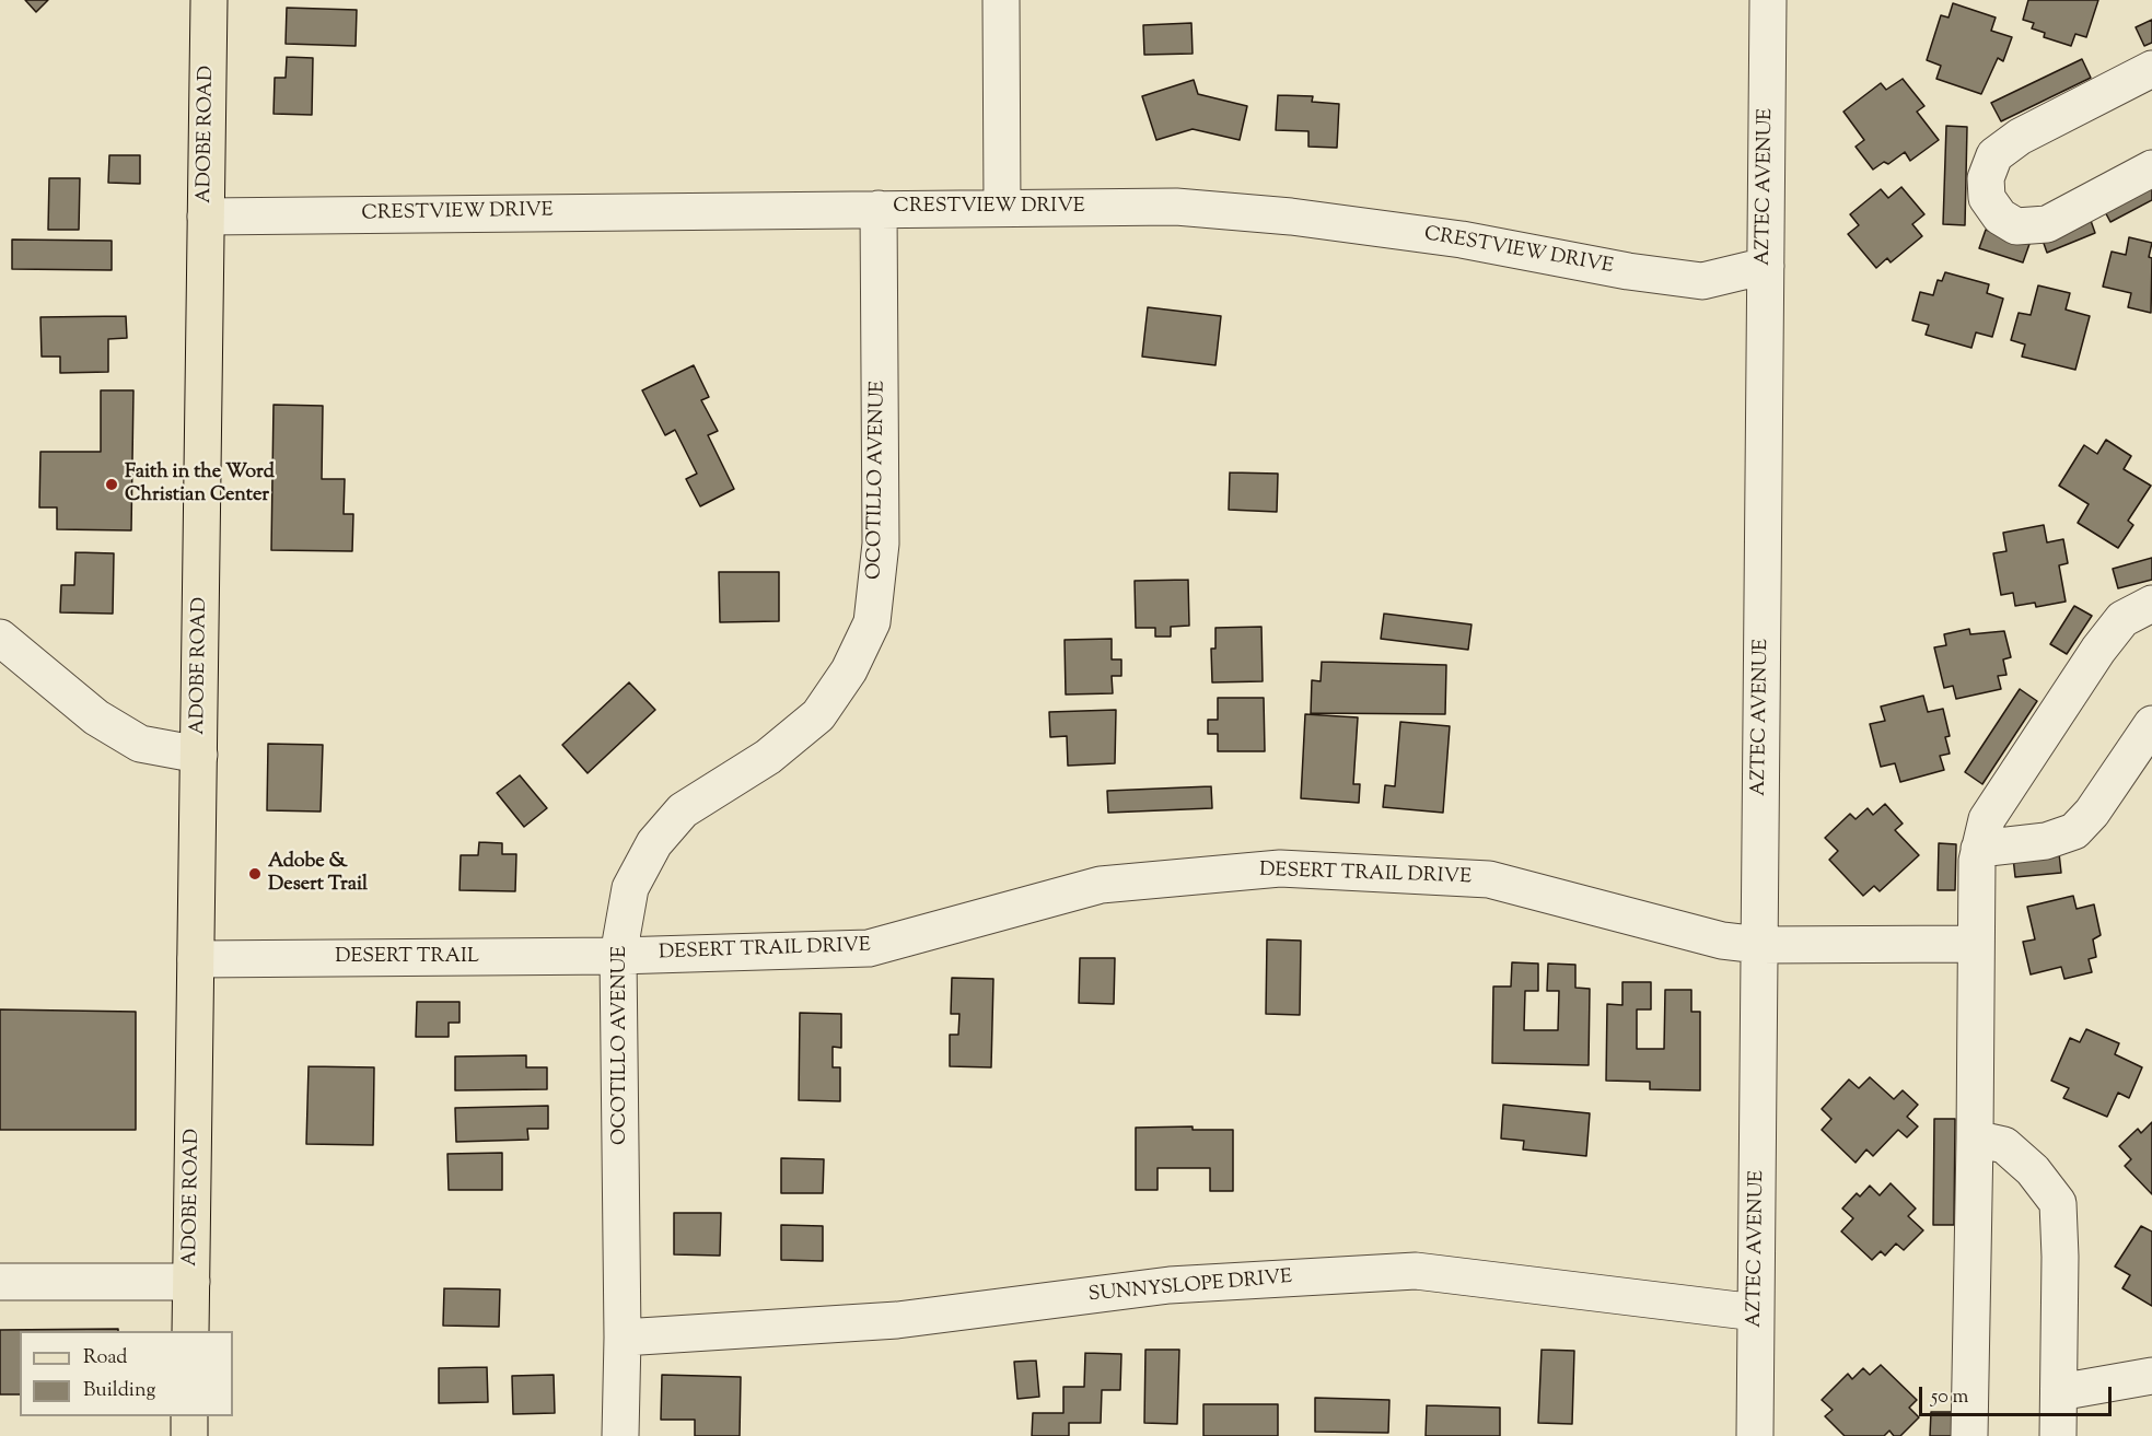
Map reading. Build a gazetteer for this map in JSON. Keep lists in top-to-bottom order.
{
  "streets": {
    "main road": ["ADOBE ROAD"],
    "street": [
      "AZTEC AVENUE",
      "CRESTVIEW DRIVE",
      "OCOTILLO AVENUE",
      "DESERT TRAIL DRIVE",
      "DESERT TRAIL",
      "SUNNYSLOPE DRIVE"
    ]
  },
  "crossings": [
    ["ADOBE ROAD", "CRESTVIEW DRIVE"],
    ["ADOBE ROAD", "DESERT TRAIL"],
    ["AZTEC AVENUE", "CRESTVIEW DRIVE"],
    ["AZTEC AVENUE", "DESERT TRAIL DRIVE"],
    ["AZTEC AVENUE", "SUNNYSLOPE DRIVE"],
    ["CRESTVIEW DRIVE", "OCOTILLO AVENUE"],
    ["OCOTILLO AVENUE", "DESERT TRAIL DRIVE"],
    ["OCOTILLO AVENUE", "DESERT TRAIL"],
    ["OCOTILLO AVENUE", "SUNNYSLOPE DRIVE"],
    ["DESERT TRAIL DRIVE", "DESERT TRAIL"]
  ],
  "places": ["Faith in the Word Christian Center", "Adobe & Desert Trail"],
  "legend": ["Road", "Building"],
  "scale_bar": "50 m"
}
